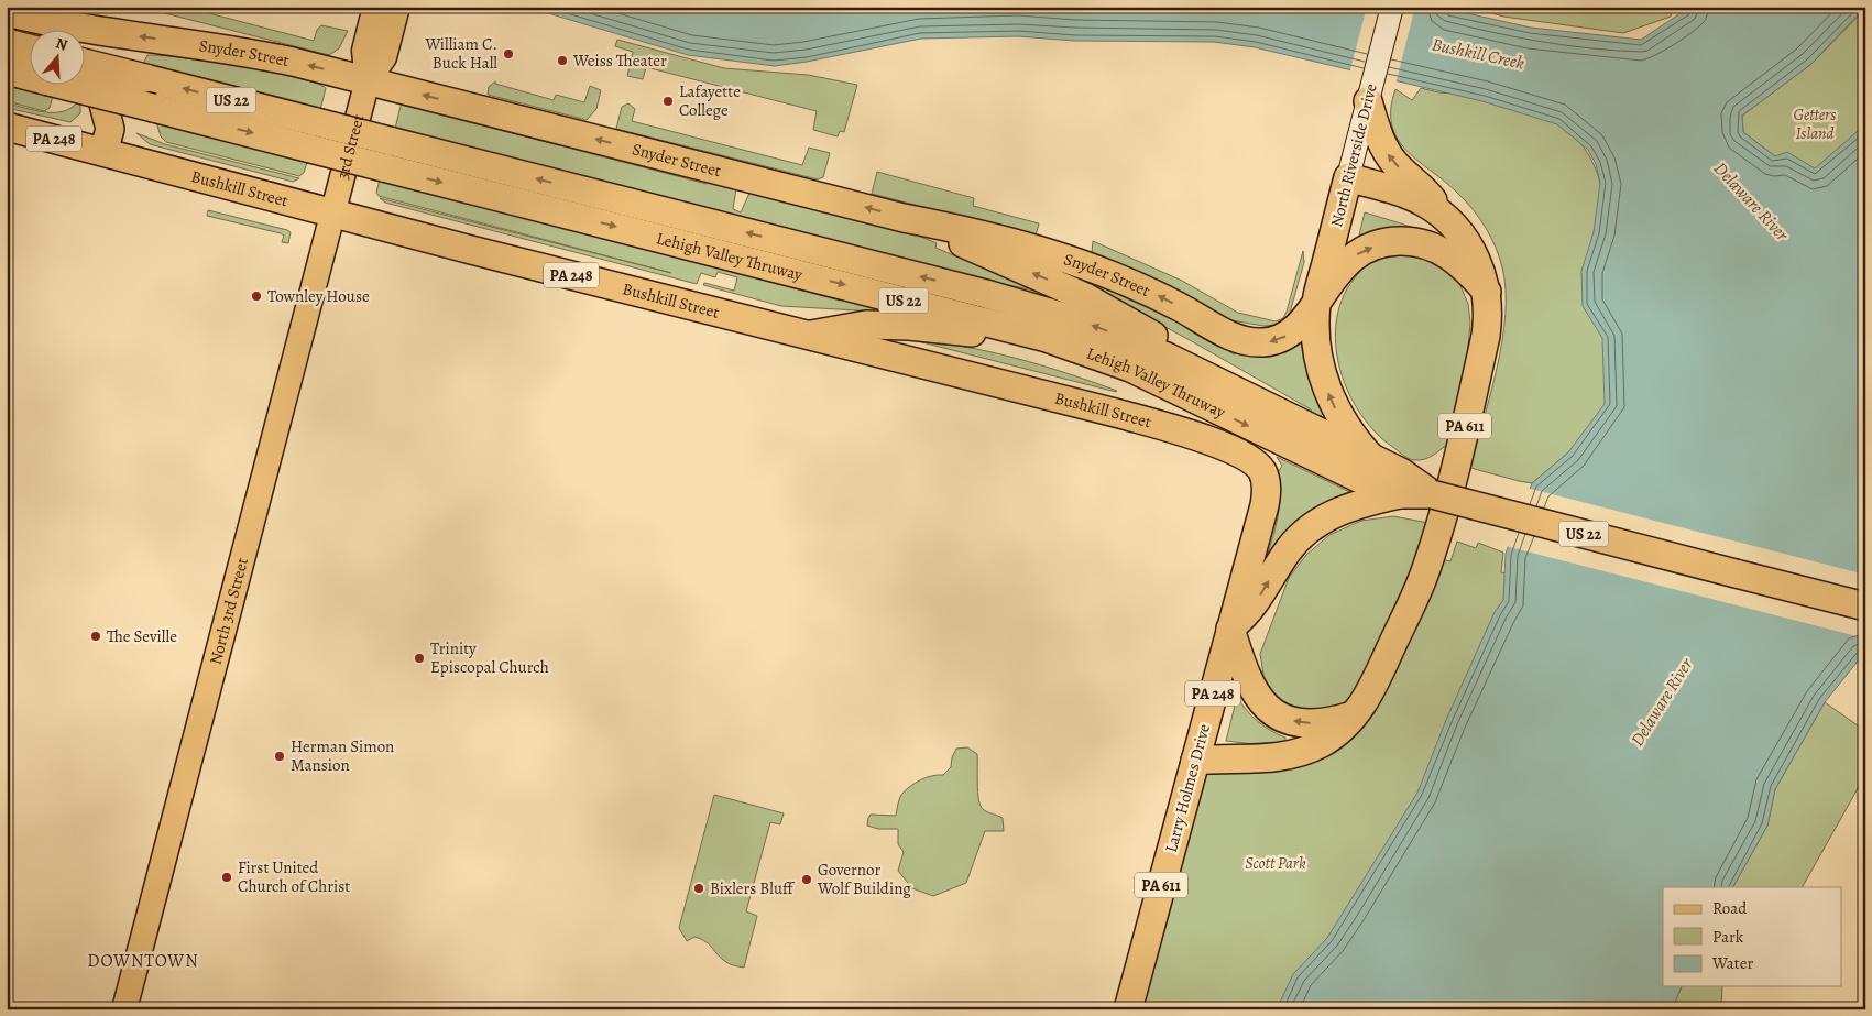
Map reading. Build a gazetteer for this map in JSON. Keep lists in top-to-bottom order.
{
  "streets": {
    "highway": [
      "Snyder Street",
      "US 22",
      "PA 248",
      "North Riverside Drive",
      "Bushkill Street",
      "Lehigh Valley Thruway",
      "PA 611",
      "Larry Holmes Drive"
    ],
    "main road": ["3rd Street", "North 3rd Street"]
  },
  "crossings": [
    ["Snyder Street", "3rd Street"],
    ["Snyder Street", "North Riverside Drive"],
    ["Snyder Street", "PA 611"],
    ["3rd Street", "Bushkill Street"],
    ["3rd Street", "North 3rd Street"],
    ["North Riverside Drive", "PA 611"],
    ["Bushkill Street", "North 3rd Street"],
    ["Bushkill Street", "Larry Holmes Drive"],
    ["PA 611", "Larry Holmes Drive"]
  ],
  "districts": ["DOWNTOWN"],
  "water": ["Bushkill Creek", "Delaware River"],
  "parks": ["Getters Island", "Scott Park"],
  "places": [
    "William C. Buck Hall",
    "Weiss Theater",
    "Lafayette College",
    "Townley House",
    "The Seville",
    "Trinity Episcopal Church",
    "Herman Simon Mansion",
    "First United Church of Christ",
    "Governor Wolf Building",
    "Bixlers Bluff"
  ],
  "legend": ["Road", "Park", "Water"],
  "north": "top"
}
